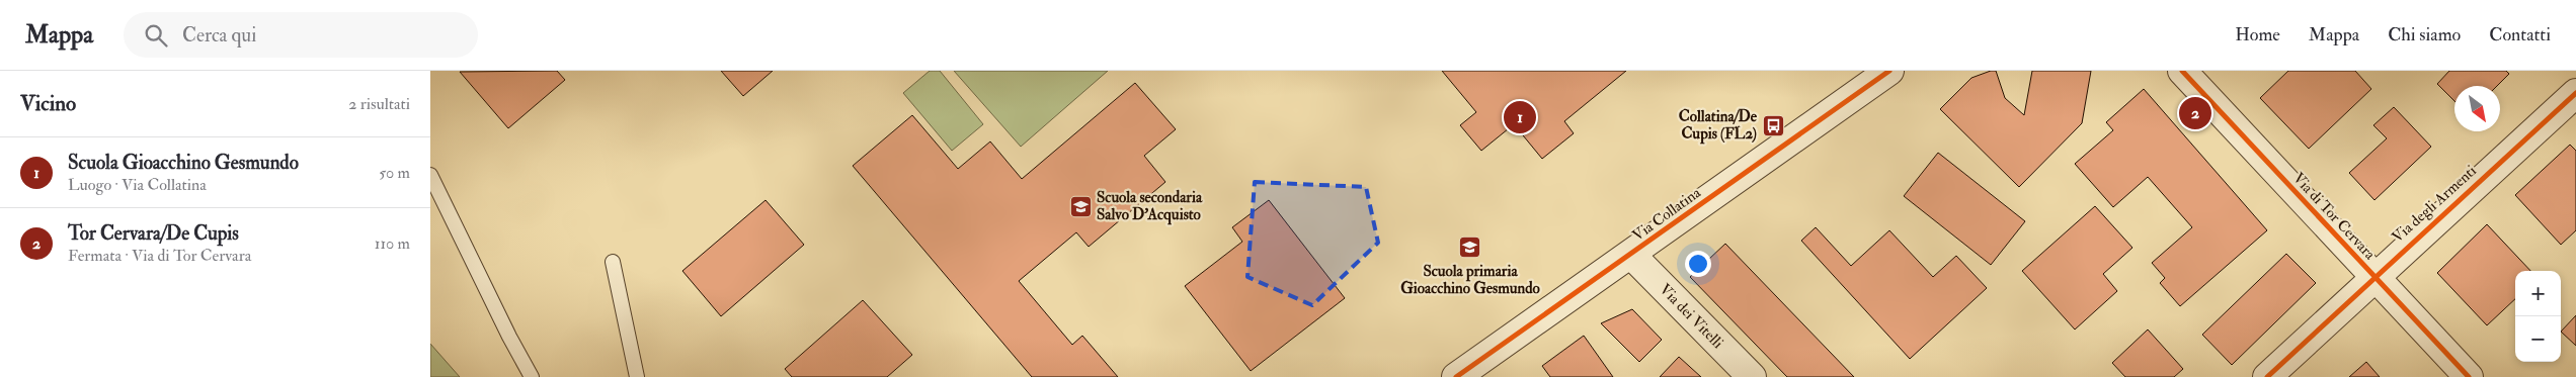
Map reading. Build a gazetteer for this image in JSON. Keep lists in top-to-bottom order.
{
  "streets": {
    "street": [
      "Via degli Armenti",
      "Via Collatina",
      "Via di Tor Cervara",
      "Via dei Vitelli"
    ]
  },
  "crossings": [
    ["Via degli Armenti", "Via di Tor Cervara"],
    ["Via Collatina", "Via dei Vitelli"]
  ],
  "places": {
    "bus stop": ["Collatina/De Cupis (FL2)"],
    "school or university": ["Scuola secondaria Salvo D'Acquisto", "Scuola primaria Gioacchino Gesmundo"]
  },
  "north": "bottom right",
  "page": {
    "header": "Mappa",
    "search": "Cerca qui",
    "nav": [
      "Home",
      "Mappa",
      "Chi siamo",
      "Contatti"
    ],
    "heading": ["Vicino", "2 risultati"],
    "pins": ["2", "1"],
    "list": [
      {
        "mark": "1",
        "name": "Scuola Gioacchino Gesmundo",
        "note": "Luogo · Via Collatina",
        "value": "50 m"
      },
      {
        "mark": "2",
        "name": "Tor Cervara/De Cupis",
        "note": "Fermata · Via di Tor Cervara",
        "value": "110 m"
      }
    ],
    "map_buttons": ["+", "−"]
  }
}
